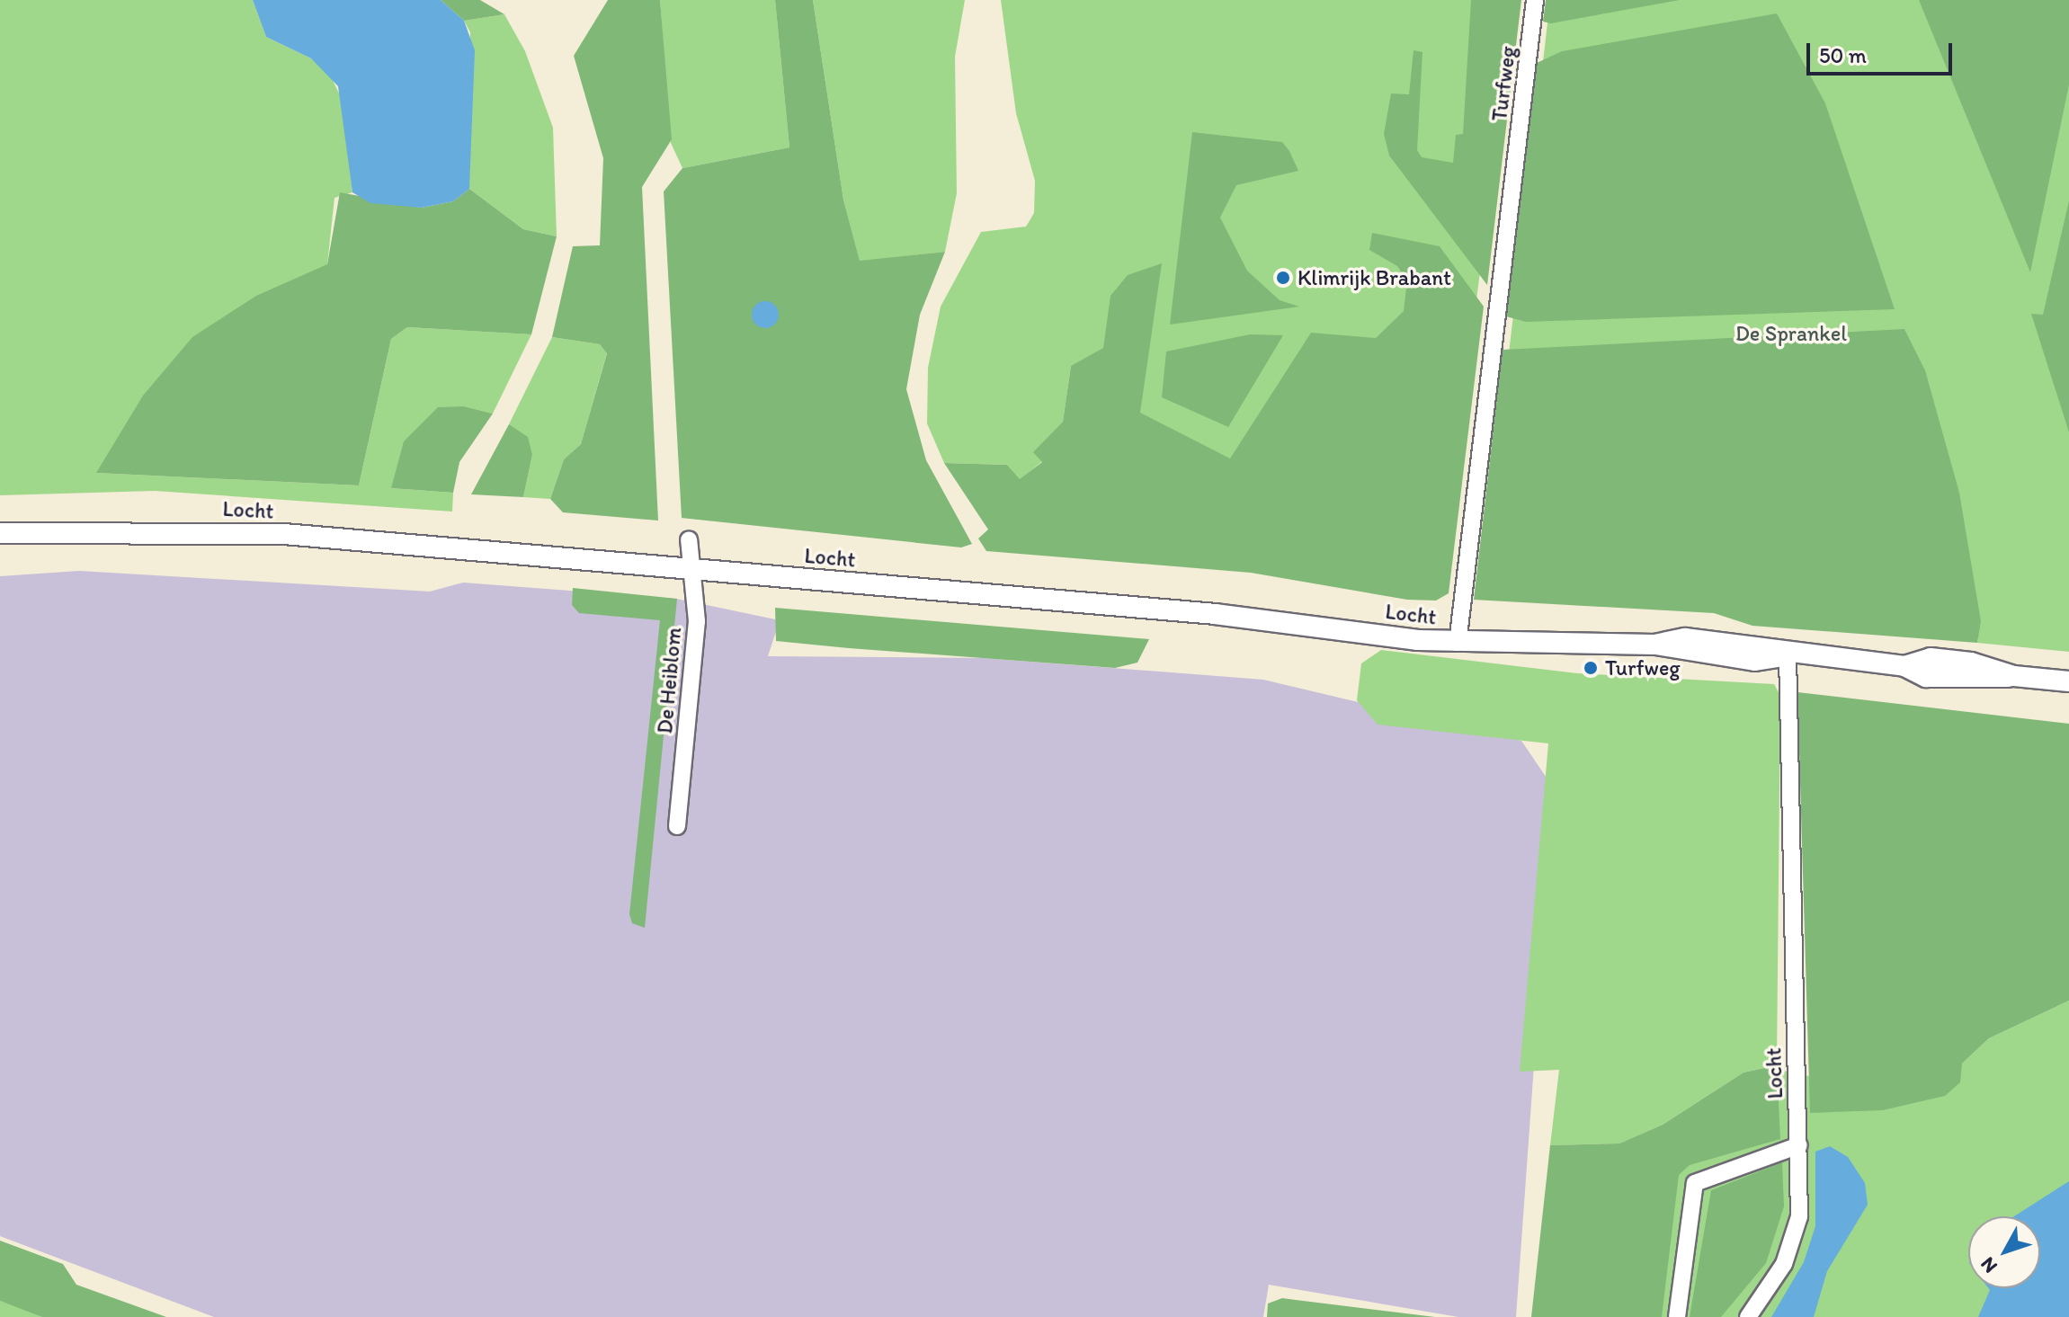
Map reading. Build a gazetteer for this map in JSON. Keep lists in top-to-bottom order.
{
  "streets": {
    "street": ["Turfweg", "Locht", "De Heiblom"]
  },
  "crossings": [
    ["Turfweg", "Locht"],
    ["Locht", "De Heiblom"]
  ],
  "parks": ["De Sprankel"],
  "places": ["Klimrijk Brabant", "Turfweg"],
  "scale_bar": "50 m",
  "north": "bottom left"
}
